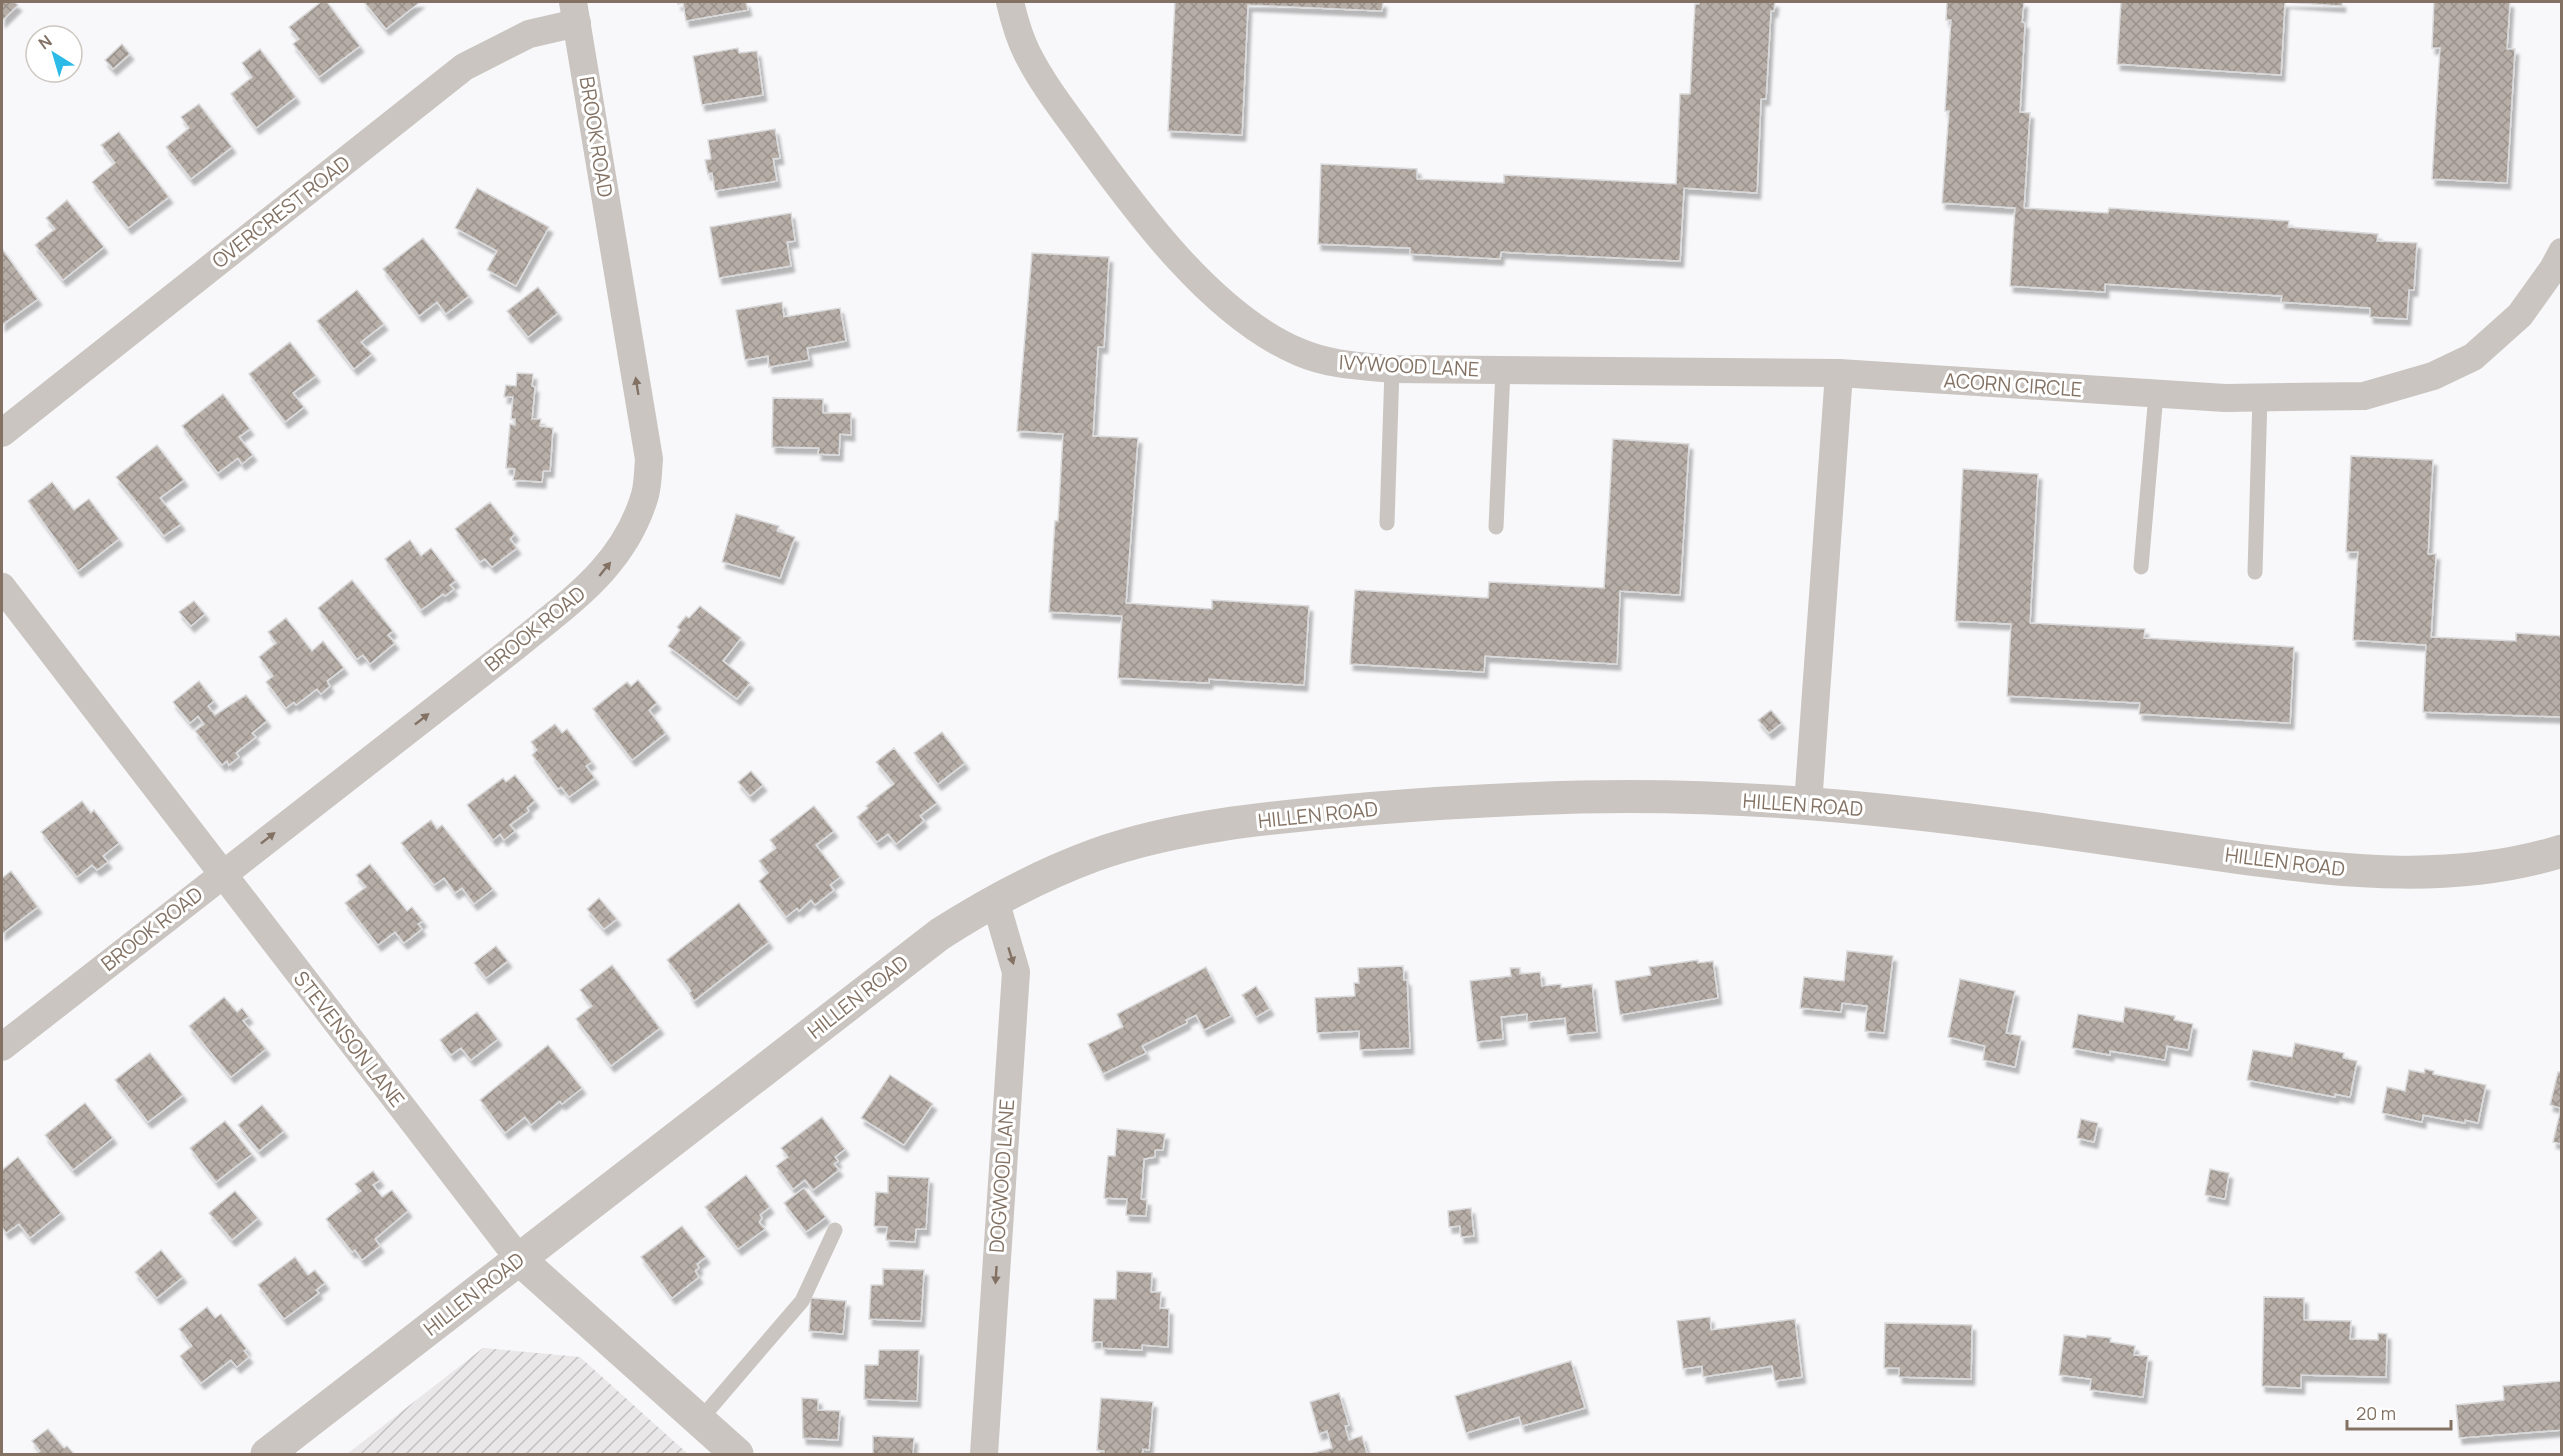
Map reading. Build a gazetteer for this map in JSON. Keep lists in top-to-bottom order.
{
  "streets": {
    "street": [
      "BROOK ROAD",
      "OVERCREST ROAD",
      "IVYWOOD LANE",
      "ACORN CIRCLE",
      "HILLEN ROAD",
      "STEVENSON LANE",
      "DOGWOOD LANE"
    ]
  },
  "crossings": [
    ["BROOK ROAD", "OVERCREST ROAD"],
    ["BROOK ROAD", "STEVENSON LANE"],
    ["IVYWOOD LANE", "ACORN CIRCLE"],
    ["HILLEN ROAD", "STEVENSON LANE"],
    ["HILLEN ROAD", "DOGWOOD LANE"]
  ],
  "one_way": ["BROOK ROAD", "DOGWOOD LANE"],
  "scale_bar": "20 m",
  "north": "top left"
}
